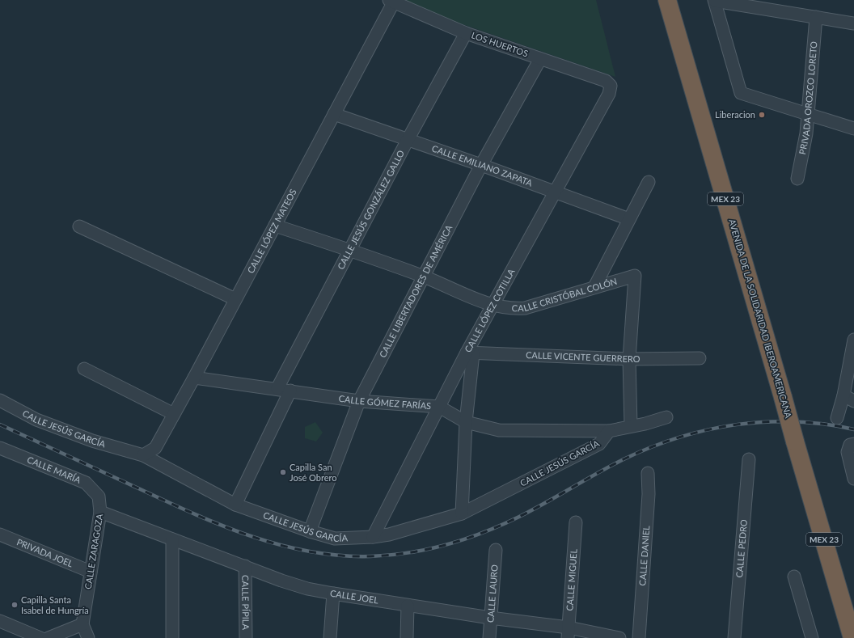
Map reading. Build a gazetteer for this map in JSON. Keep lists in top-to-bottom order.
{
  "streets": {
    "highway": ["MEX 23", "AVENIDA DE LA SOLIDARIDAD IBEROAMERICANA"],
    "street": [
      "LOS HUERTOS",
      "PRIVADA OROZCO LORETO",
      "CALLE EMILIANO ZAPATA",
      "CALLE JESÚS GONZÁLEZ GALLO",
      "CALLE LÓPEZ MATEOS",
      "CALLE LIBERTADORES DE AMÉRICA",
      "CALLE CRISTÓBAL COLÓN",
      "CALLE LÓPEZ COTILLA",
      "CALLE VICENTE GUERRERO",
      "CALLE GÓMEZ FARÍAS",
      "CALLE JESÚS GARCÍA",
      "CALLE MARÍA",
      "CALLE PEDRO",
      "CALLE ZARAGOZA",
      "PRIVADA JOEL",
      "CALLE DANIEL",
      "CALLE MIGUEL",
      "CALLE LAURO",
      "CALLE JOEL",
      "CALLE PÍPILA"
    ]
  },
  "crossings": [
    ["LOS HUERTOS", "CALLE JESÚS GONZÁLEZ GALLO"],
    ["LOS HUERTOS", "CALLE LÓPEZ MATEOS"],
    ["LOS HUERTOS", "CALLE LIBERTADORES DE AMÉRICA"],
    ["LOS HUERTOS", "CALLE LÓPEZ COTILLA"],
    ["CALLE EMILIANO ZAPATA", "CALLE JESÚS GONZÁLEZ GALLO"],
    ["CALLE EMILIANO ZAPATA", "CALLE LÓPEZ MATEOS"],
    ["CALLE EMILIANO ZAPATA", "CALLE LIBERTADORES DE AMÉRICA"],
    ["CALLE EMILIANO ZAPATA", "CALLE LÓPEZ COTILLA"],
    ["CALLE JESÚS GONZÁLEZ GALLO", "CALLE CRISTÓBAL COLÓN"],
    ["CALLE JESÚS GONZÁLEZ GALLO", "CALLE GÓMEZ FARÍAS"],
    ["CALLE LÓPEZ MATEOS", "CALLE CRISTÓBAL COLÓN"],
    ["CALLE LÓPEZ MATEOS", "CALLE GÓMEZ FARÍAS"],
    ["CALLE LÓPEZ MATEOS", "CALLE JESÚS GARCÍA"],
    ["CALLE LIBERTADORES DE AMÉRICA", "CALLE CRISTÓBAL COLÓN"],
    ["CALLE LIBERTADORES DE AMÉRICA", "CALLE GÓMEZ FARÍAS"],
    ["CALLE LIBERTADORES DE AMÉRICA", "CALLE JESÚS GARCÍA"],
    ["CALLE CRISTÓBAL COLÓN", "CALLE LÓPEZ COTILLA"],
    ["CALLE CRISTÓBAL COLÓN", "CALLE VICENTE GUERRERO"],
    ["CALLE LÓPEZ COTILLA", "CALLE VICENTE GUERRERO"],
    ["CALLE LÓPEZ COTILLA", "CALLE GÓMEZ FARÍAS"],
    ["CALLE LÓPEZ COTILLA", "CALLE JESÚS GARCÍA"],
    ["CALLE GÓMEZ FARÍAS", "CALLE JESÚS GARCÍA"],
    ["CALLE MARÍA", "CALLE ZARAGOZA"],
    ["CALLE MARÍA", "CALLE JOEL"],
    ["CALLE ZARAGOZA", "PRIVADA JOEL"],
    ["CALLE ZARAGOZA", "CALLE JOEL"],
    ["CALLE MIGUEL", "CALLE JOEL"],
    ["CALLE LAURO", "CALLE JOEL"],
    ["CALLE JOEL", "CALLE PÍPILA"]
  ],
  "places": ["Liberacion", "Capilla San José Obrero", "Capilla Santa Isabel de Hungría"]
}
